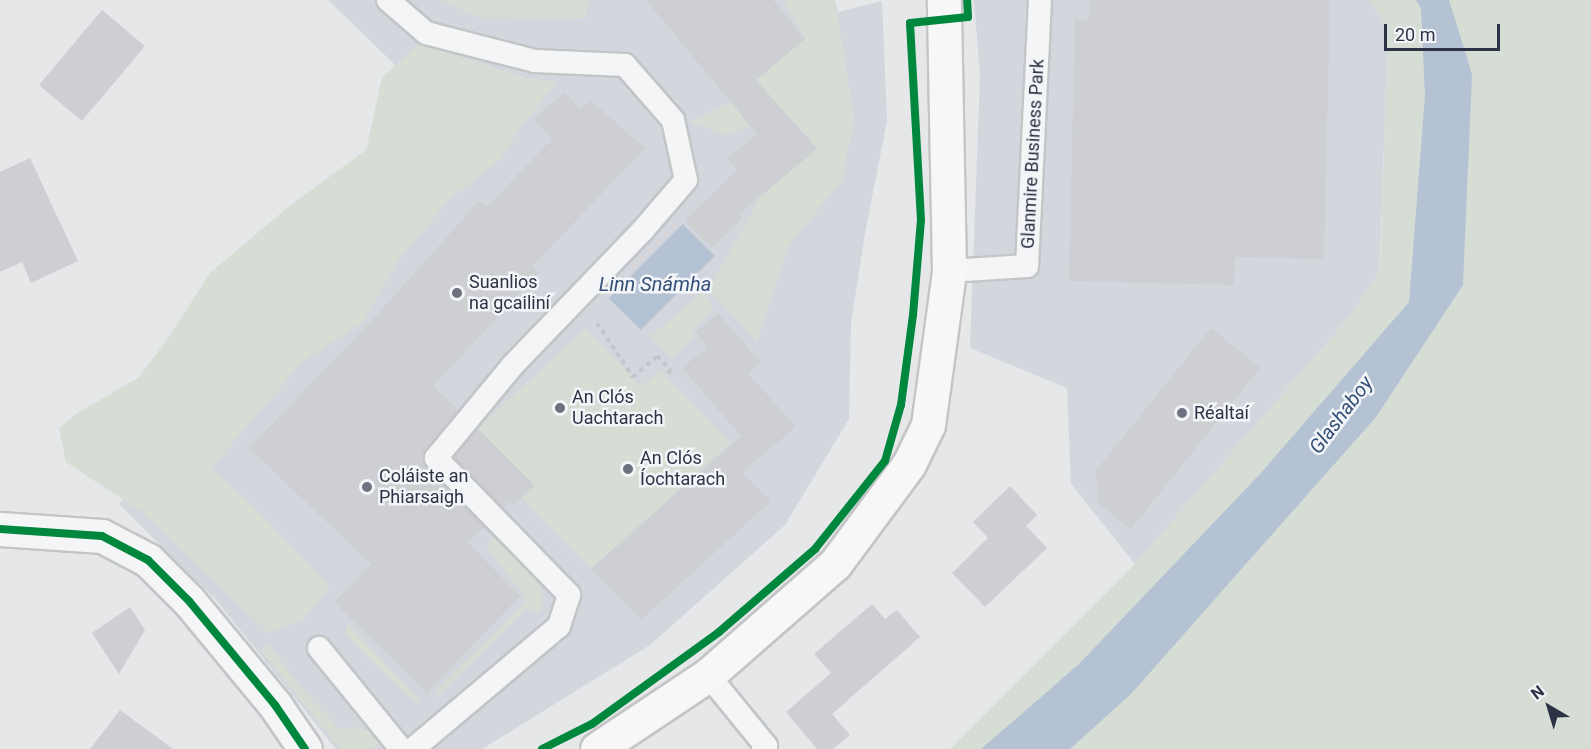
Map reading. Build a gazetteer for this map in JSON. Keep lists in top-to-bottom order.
{
  "streets": {
    "lane": ["Glanmire Business Park"]
  },
  "water": ["Linn Snámha", "Glashaboy"],
  "places": [
    "Suanlios na gcailiní",
    "An Clós Uachtarach",
    "Réaltaí",
    "An Clós Íochtarach",
    "Coláiste an Phiarsaigh"
  ],
  "scale_bar": "20 m",
  "north": "top left"
}
